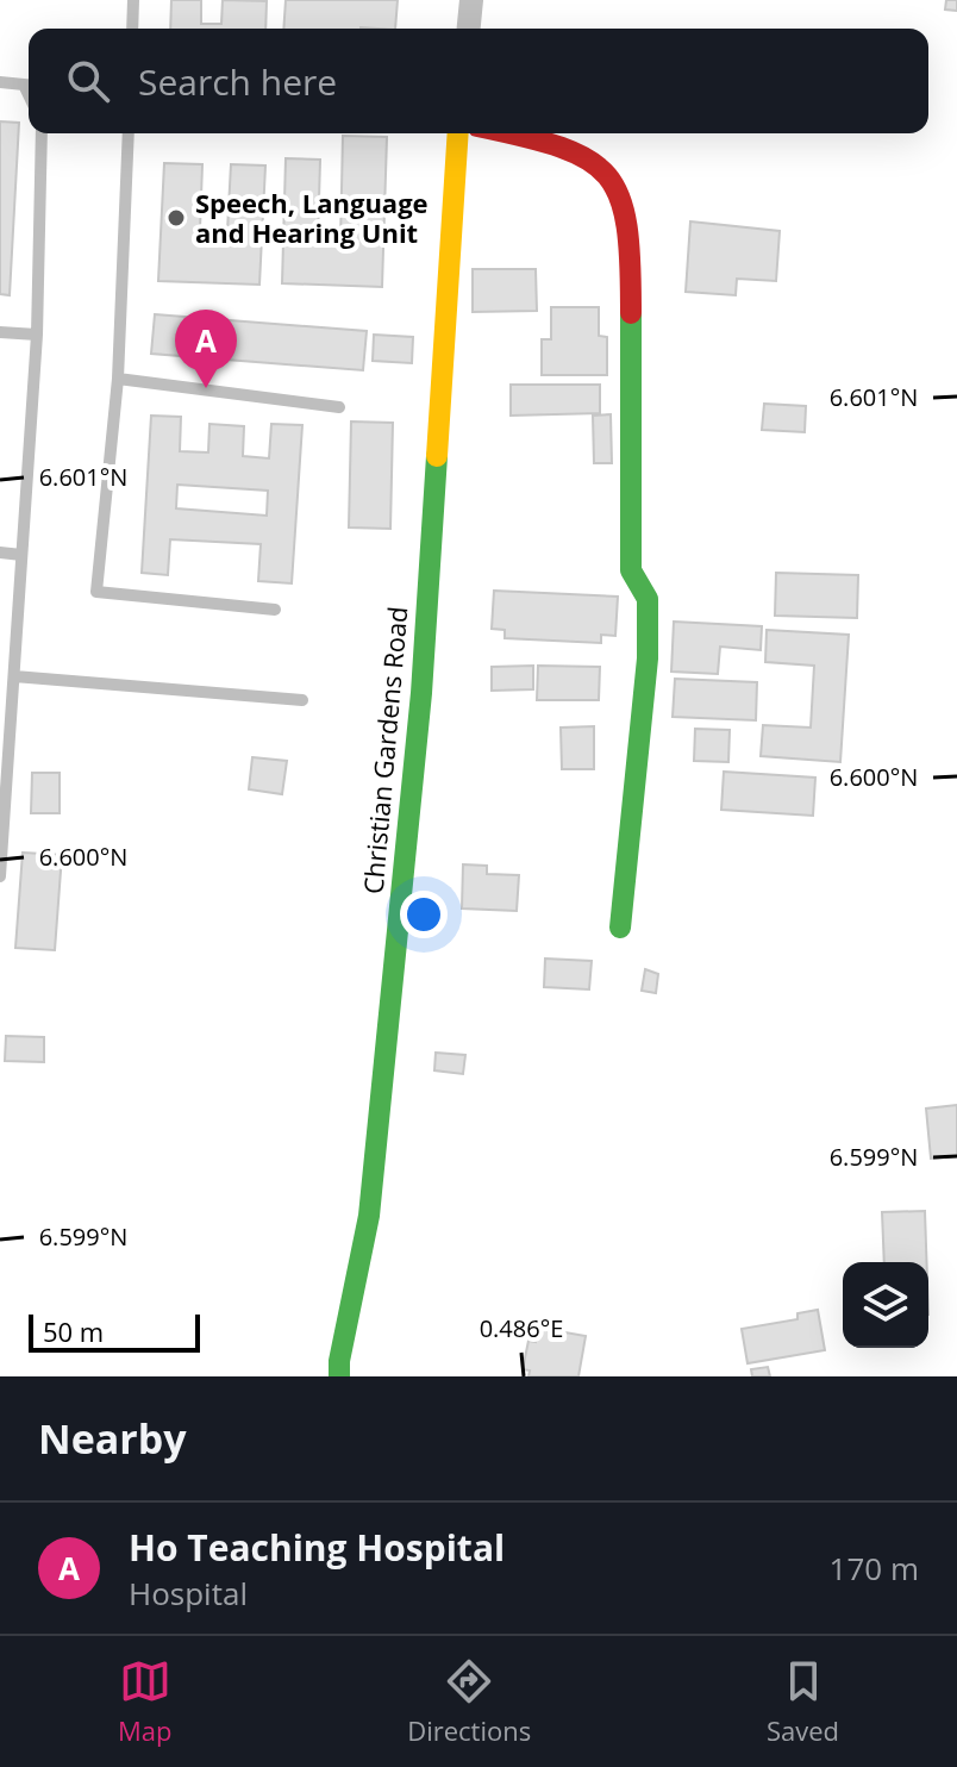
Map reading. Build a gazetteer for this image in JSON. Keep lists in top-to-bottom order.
{
  "streets": {
    "street": ["Christian Gardens Road"]
  },
  "places": ["Speech, Language and Hearing Unit"],
  "scale_bar": "50 m",
  "page": {
    "search": "Search here",
    "pins": "A",
    "scale": "50 m",
    "heading": "Nearby",
    "list": [
      {
        "mark": "A",
        "name": "Ho Teaching Hospital",
        "note": "Hospital",
        "value": "170 m"
      }
    ],
    "nav": ["Map", "Directions", "Saved"]
  },
  "coordinates": [
    "6.601°N",
    "6.600°N",
    "6.599°N",
    "0.486°E"
  ]
}
